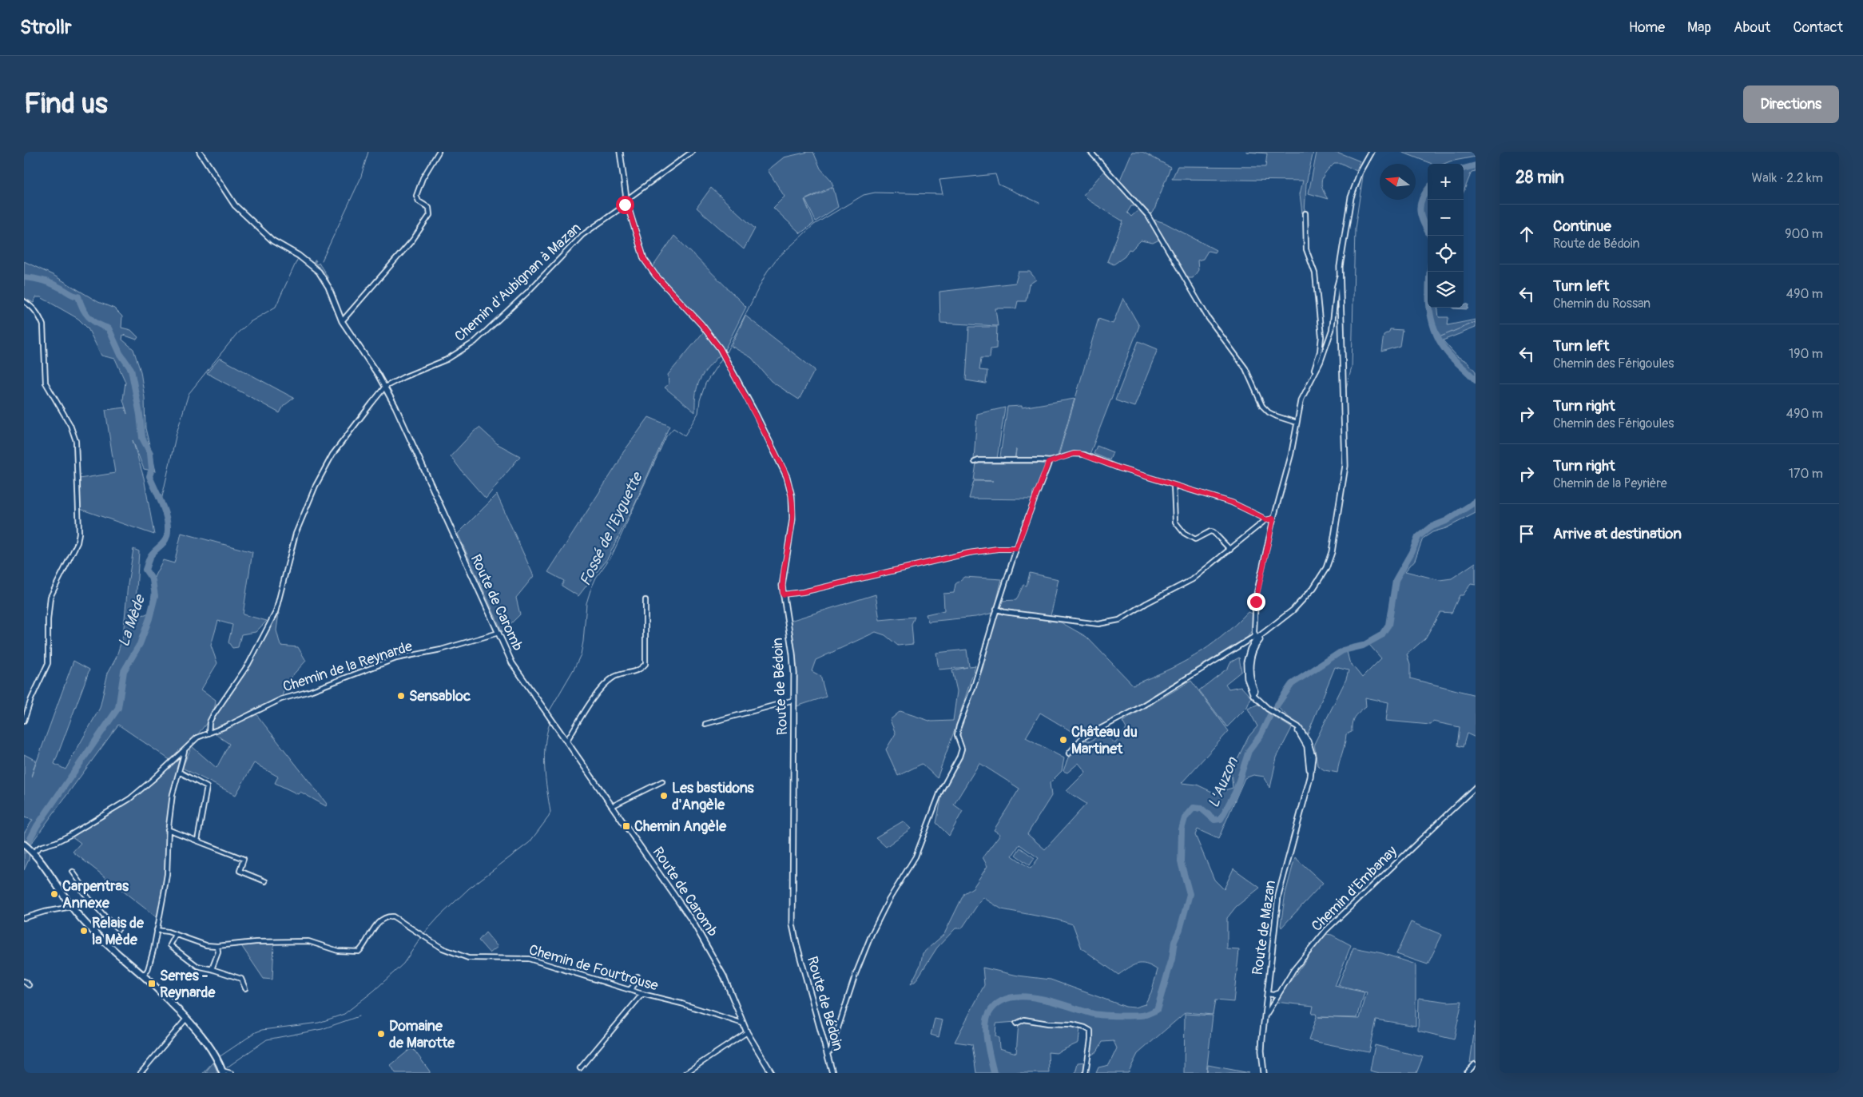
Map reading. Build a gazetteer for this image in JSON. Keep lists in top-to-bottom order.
{
  "streets": {
    "main road": ["Route de Caromb", "Route de Bédoin", "Route de Mazan"],
    "street": [
      "Chemin d'Aubignan à Mazan",
      "Chemin de la Reynarde",
      "Chemin d'Embanay",
      "Chemin de Fourtrouse"
    ]
  },
  "crossings": [
    ["Chemin d'Aubignan à Mazan", "Route de Caromb"],
    ["Chemin d'Aubignan à Mazan", "Chemin de la Reynarde"],
    ["Chemin d'Aubignan à Mazan", "Route de Bédoin"],
    ["Route de Caromb", "Chemin de la Reynarde"],
    ["Route de Caromb", "Chemin de Fourtrouse"],
    ["Chemin d'Embanay", "Route de Mazan"]
  ],
  "water": ["Fossé de l'Eyguette", "La Mède", "L'Auzon"],
  "places": {
    "other": [
      "Sensabloc",
      "Château du Martinet",
      "Les bastidons d'Angèle",
      "Carpentras Annexe",
      "Relais de la Mède",
      "Domaine de Marotte"
    ],
    "transit": ["Chemin Angèle", "Serres - Reynarde"]
  },
  "north": "left",
  "page": {
    "header": "Strollr",
    "nav": [
      "Home",
      "Map",
      "About",
      "Contact"
    ],
    "buttons": "Directions",
    "title": "Find us",
    "heading": ["28 min", "Walk · 2.2 km"],
    "map_buttons": ["+", "−"],
    "list": [
      ["Continue", "Route de Bédoin", "900 m"],
      ["Turn left", "Chemin du Rossan", "490 m"],
      ["Turn left", "Chemin des Férigoules", "190 m"],
      ["Turn right", "Chemin des Férigoules", "490 m"],
      ["Turn right", "Chemin de la Peyrière", "170 m"],
      "Arrive at destination"
    ]
  }
}
